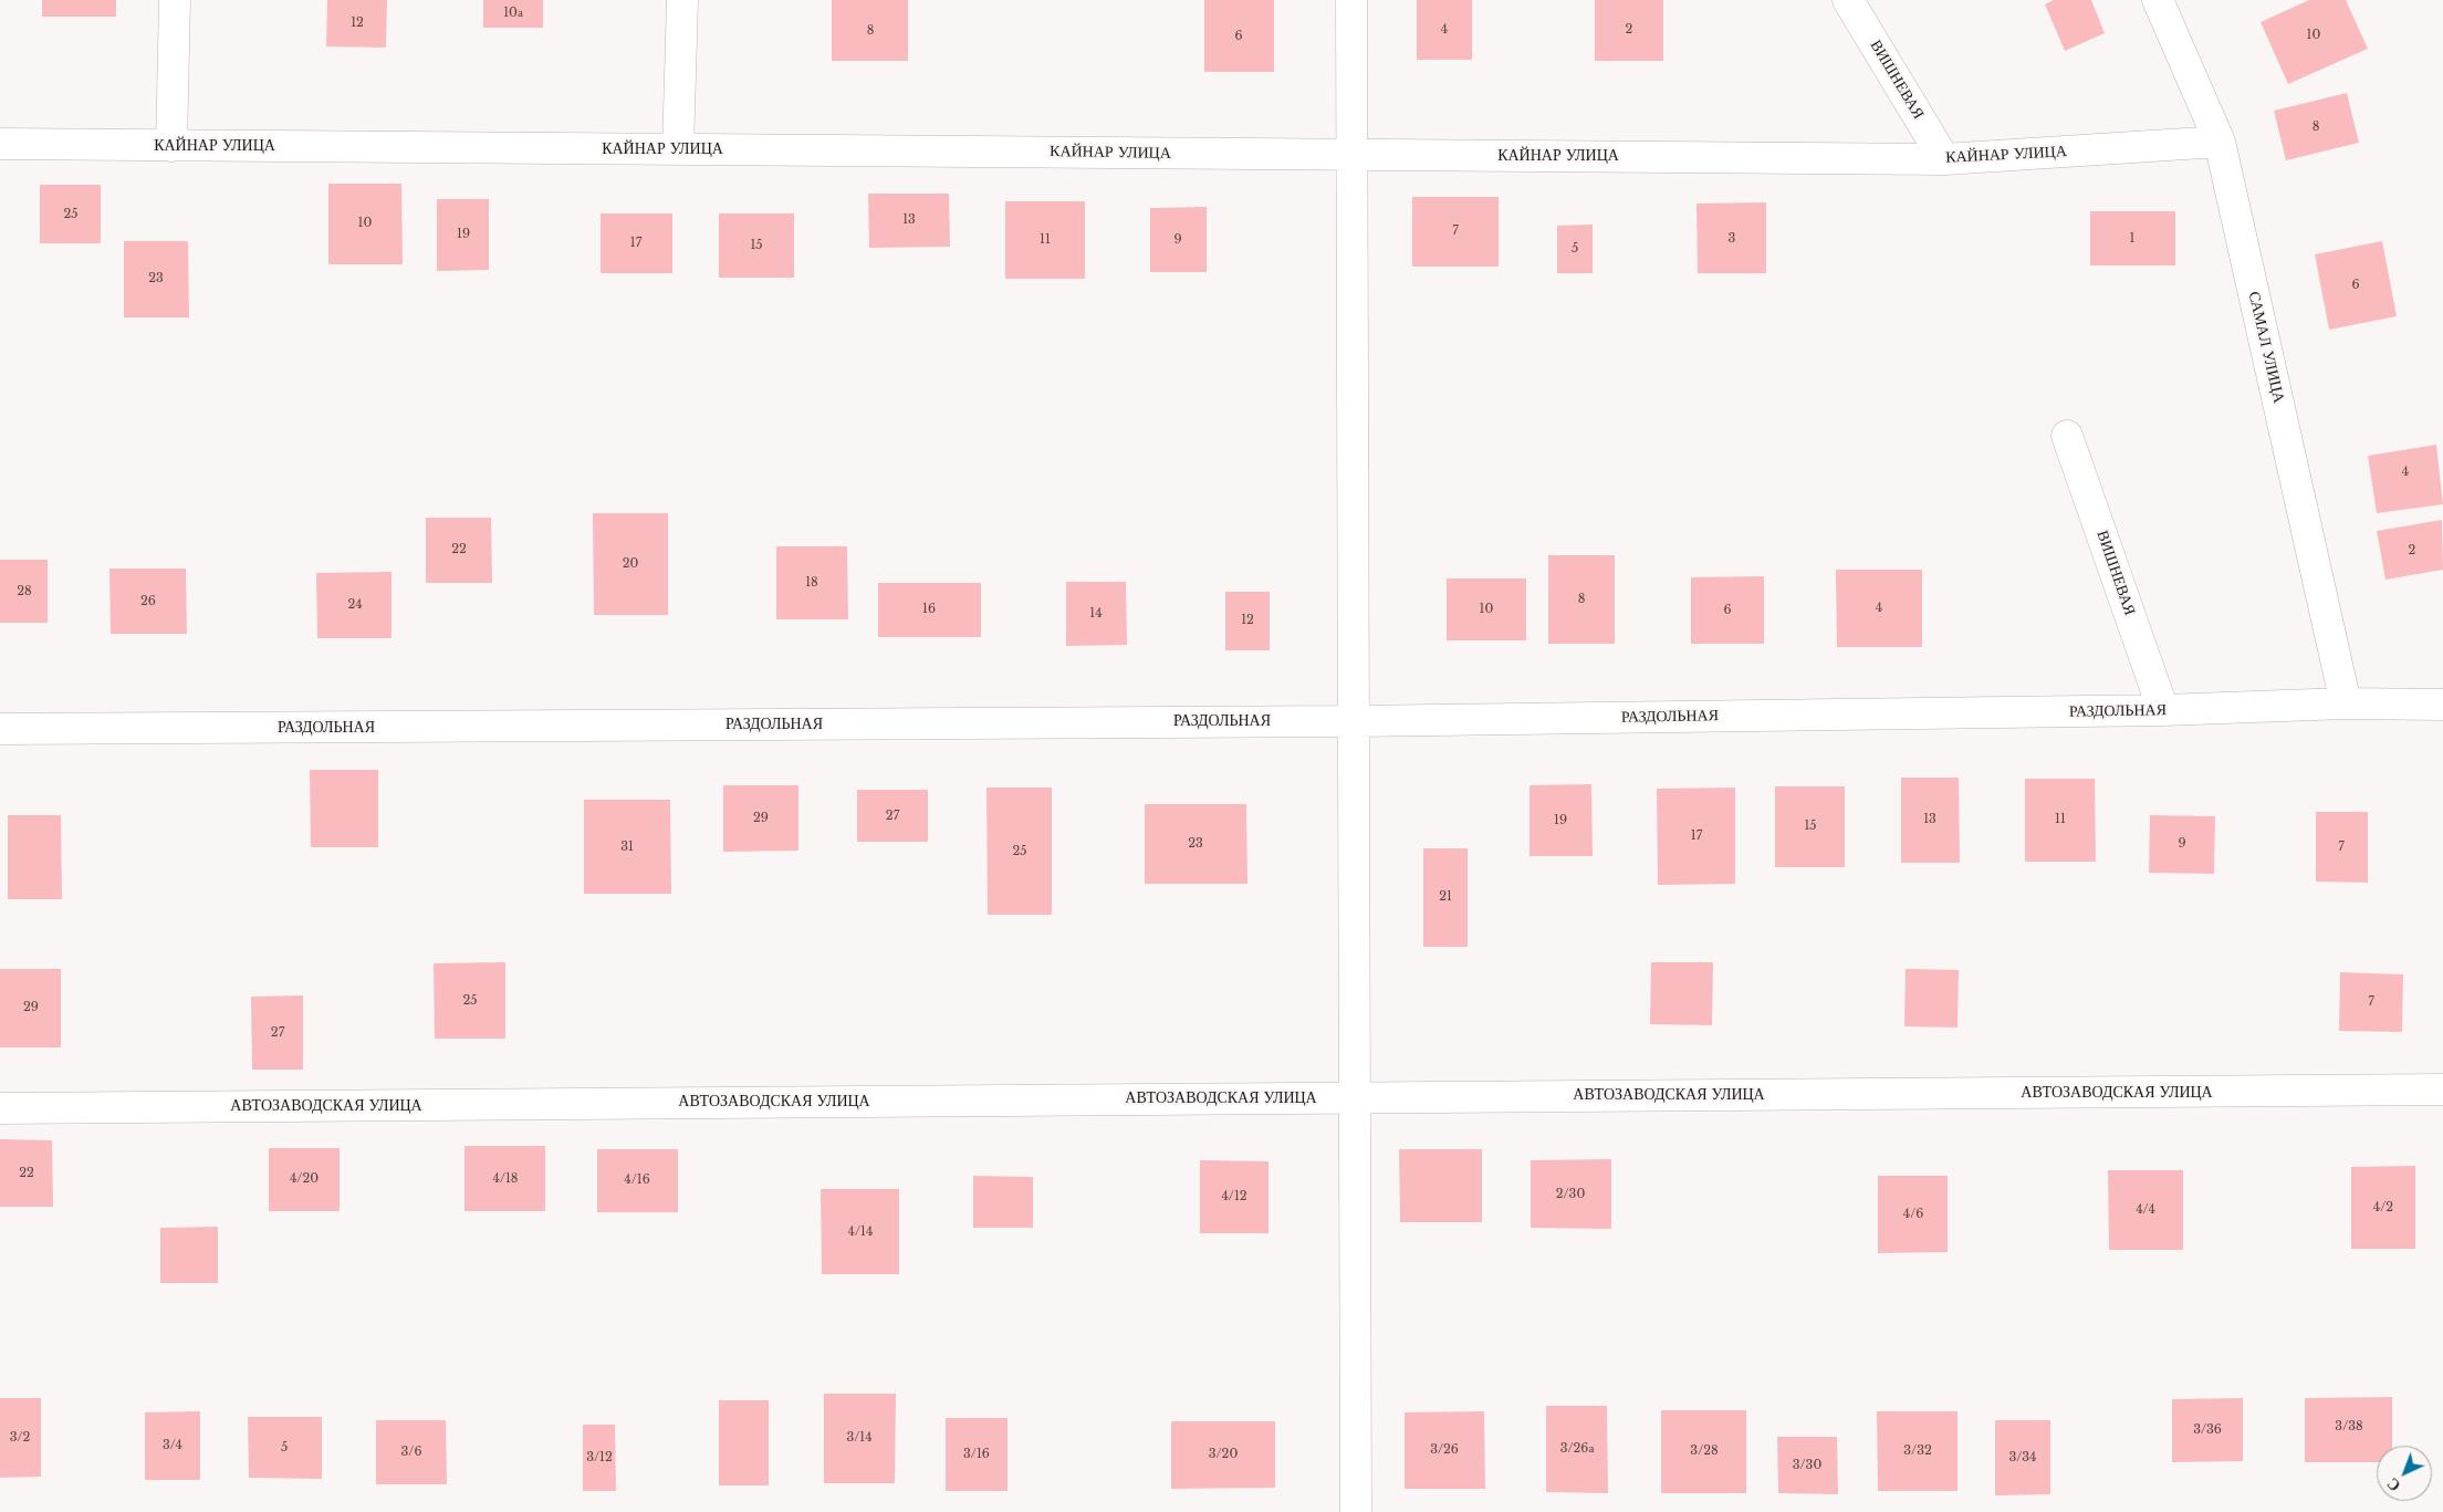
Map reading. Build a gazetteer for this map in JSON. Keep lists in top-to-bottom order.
{
  "streets": {
    "street": [
      "ВИШНЕВАЯ",
      "КАЙНАР УЛИЦА",
      "САМАЛ УЛИЦА",
      "РАЗДОЛЬНАЯ",
      "АВТОЗАВОДСКАЯ УЛИЦА"
    ]
  },
  "crossings": [
    ["ВИШНЕВАЯ", "КАЙНАР УЛИЦА"],
    ["ВИШНЕВАЯ", "РАЗДОЛЬНАЯ"],
    ["КАЙНАР УЛИЦА", "САМАЛ УЛИЦА"],
    ["САМАЛ УЛИЦА", "РАЗДОЛЬНАЯ"]
  ],
  "house_numbers": [
    "10а",
    "12",
    "4",
    "2",
    "8",
    "10",
    "6",
    "8",
    "25",
    "13",
    "10",
    "7",
    "19",
    "3",
    "1",
    "11",
    "9",
    "17",
    "15",
    "5",
    "23",
    "6",
    "4",
    "22",
    "2",
    "20",
    "18",
    "28",
    "8",
    "26",
    "24",
    "4",
    "16",
    "10",
    "6",
    "14",
    "12",
    "27",
    "29",
    "13",
    "11",
    "19",
    "15",
    "17",
    "23",
    "9",
    "31",
    "7",
    "25",
    "21",
    "25",
    "7",
    "29",
    "27",
    "22",
    "4/20",
    "4/18",
    "4/16",
    "2/30",
    "4/12",
    "4/2",
    "4/4",
    "4/6",
    "4/14",
    "3/38",
    "3/36",
    "3/2",
    "3/14",
    "3/4",
    "5",
    "3/26а",
    "3/26",
    "3/28",
    "3/32",
    "3/6",
    "3/16",
    "3/20",
    "3/12",
    "3/34",
    "3/30"
  ],
  "north": "bottom left"
}
